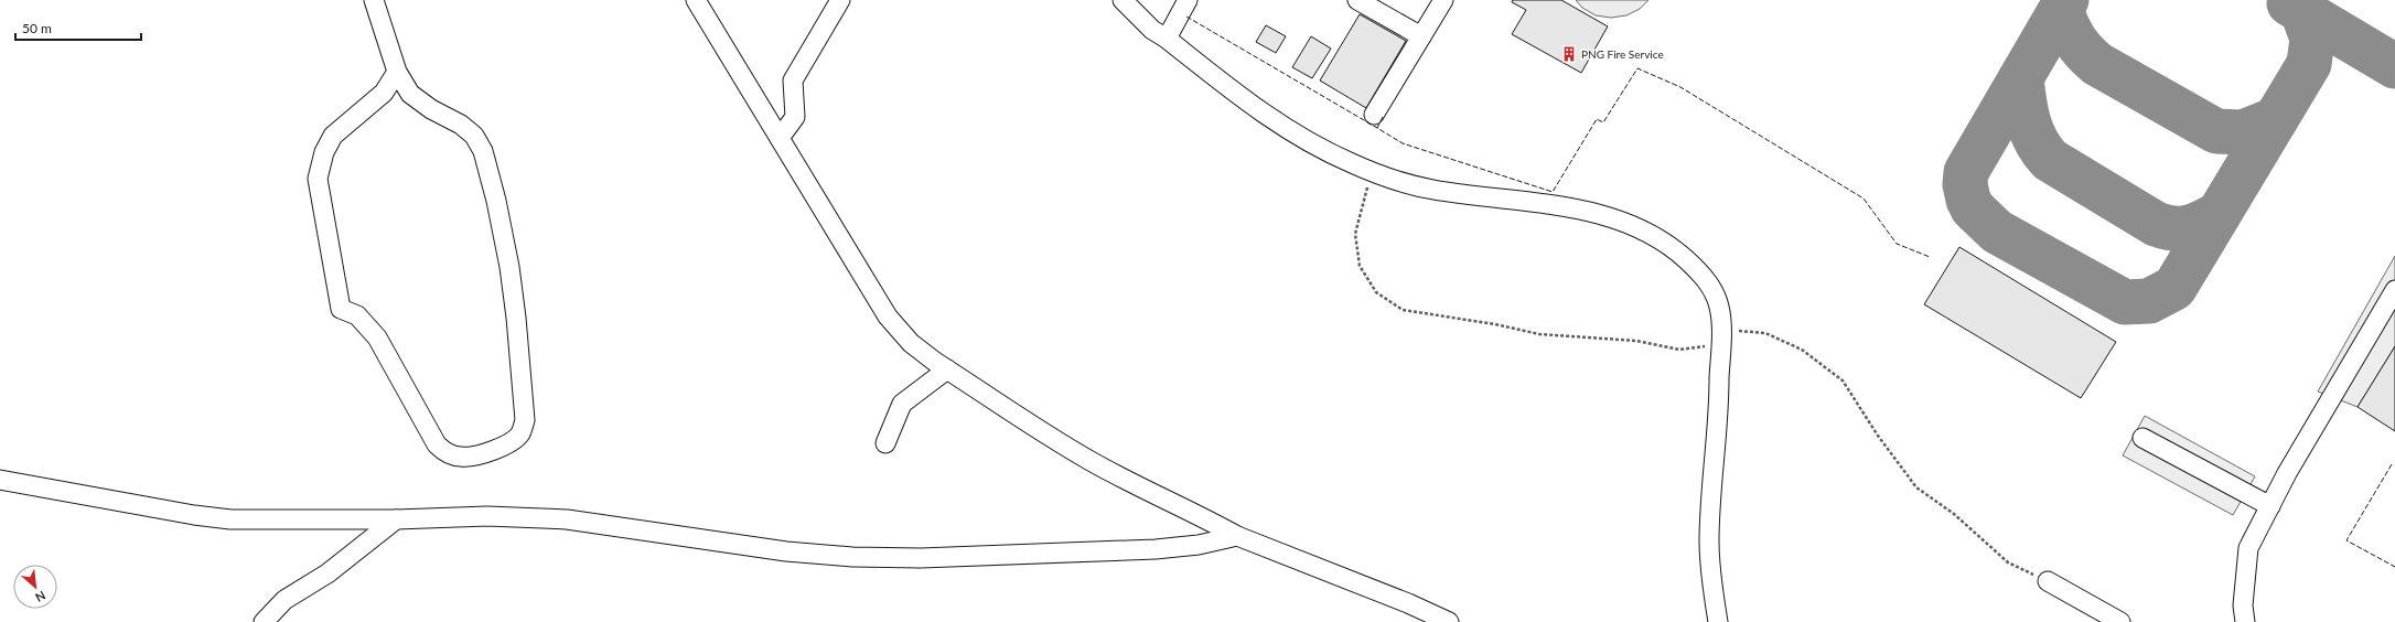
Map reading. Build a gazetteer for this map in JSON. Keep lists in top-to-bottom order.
{
  "places": {
    "building": ["PNG Fire Service"]
  },
  "scale_bar": "50 m",
  "north": "bottom right"
}
